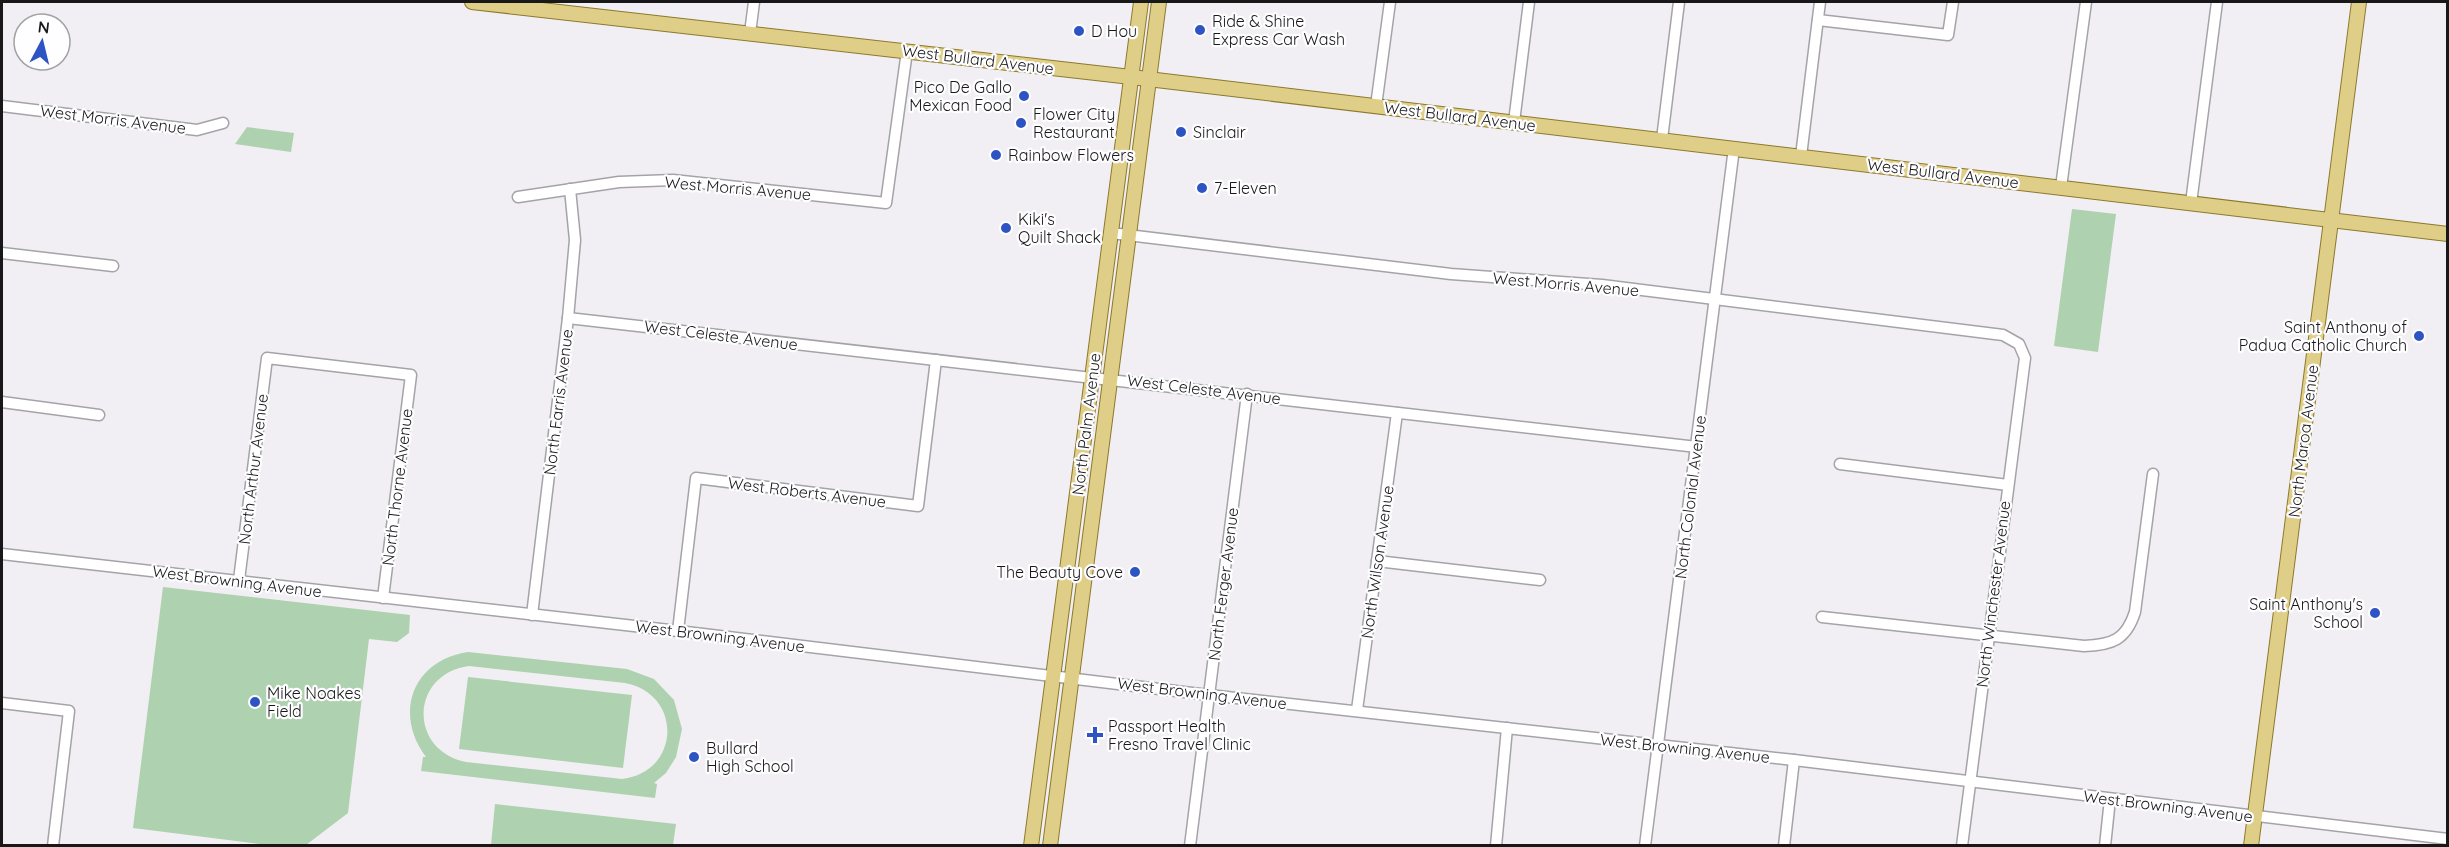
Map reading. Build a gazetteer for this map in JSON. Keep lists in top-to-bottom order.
{
  "streets": {
    "main road": ["West Bullard Avenue", "North Palm Avenue", "North Maroa Avenue"],
    "street": [
      "West Morris Avenue",
      "West Celeste Avenue",
      "North Farris Avenue",
      "North Arthur Avenue",
      "North Thorne Avenue",
      "West Roberts Avenue",
      "North Colonial Avenue",
      "North Wilson Avenue",
      "West Browning Avenue",
      "North Ferger Avenue",
      "North Winchester Avenue"
    ]
  },
  "crossings": [
    ["West Bullard Avenue", "West Morris Avenue"],
    ["West Bullard Avenue", "North Palm Avenue"],
    ["West Bullard Avenue", "North Maroa Avenue"],
    ["West Bullard Avenue", "North Colonial Avenue"],
    ["West Morris Avenue", "North Farris Avenue"],
    ["West Morris Avenue", "North Palm Avenue"],
    ["West Morris Avenue", "North Colonial Avenue"],
    ["West Morris Avenue", "North Winchester Avenue"],
    ["West Celeste Avenue", "North Farris Avenue"],
    ["West Celeste Avenue", "North Palm Avenue"],
    ["West Celeste Avenue", "West Roberts Avenue"],
    ["West Celeste Avenue", "North Colonial Avenue"],
    ["West Celeste Avenue", "North Wilson Avenue"],
    ["West Celeste Avenue", "North Ferger Avenue"],
    ["North Farris Avenue", "West Browning Avenue"],
    ["North Palm Avenue", "West Browning Avenue"],
    ["North Maroa Avenue", "West Browning Avenue"],
    ["North Arthur Avenue", "North Thorne Avenue"],
    ["North Arthur Avenue", "West Browning Avenue"],
    ["North Thorne Avenue", "West Browning Avenue"],
    ["West Roberts Avenue", "West Browning Avenue"],
    ["North Colonial Avenue", "West Browning Avenue"],
    ["North Wilson Avenue", "West Browning Avenue"],
    ["West Browning Avenue", "North Ferger Avenue"],
    ["West Browning Avenue", "North Winchester Avenue"]
  ],
  "places": {
    "other": [
      "Ride & Shine Express Car Wash",
      "D Hou",
      "Pico De Gallo Mexican Food",
      "Flower City Restaurant",
      "Sinclair",
      "Rainbow Flowers",
      "7-Eleven",
      "Kiki's Quilt Shack",
      "Saint Anthony of Padua Catholic Church",
      "The Beauty Cove",
      "Saint Anthony's School",
      "Mike Noakes Field",
      "Bullard High School"
    ],
    "health": ["Passport Health Fresno Travel Clinic"]
  },
  "north": "top"
}
